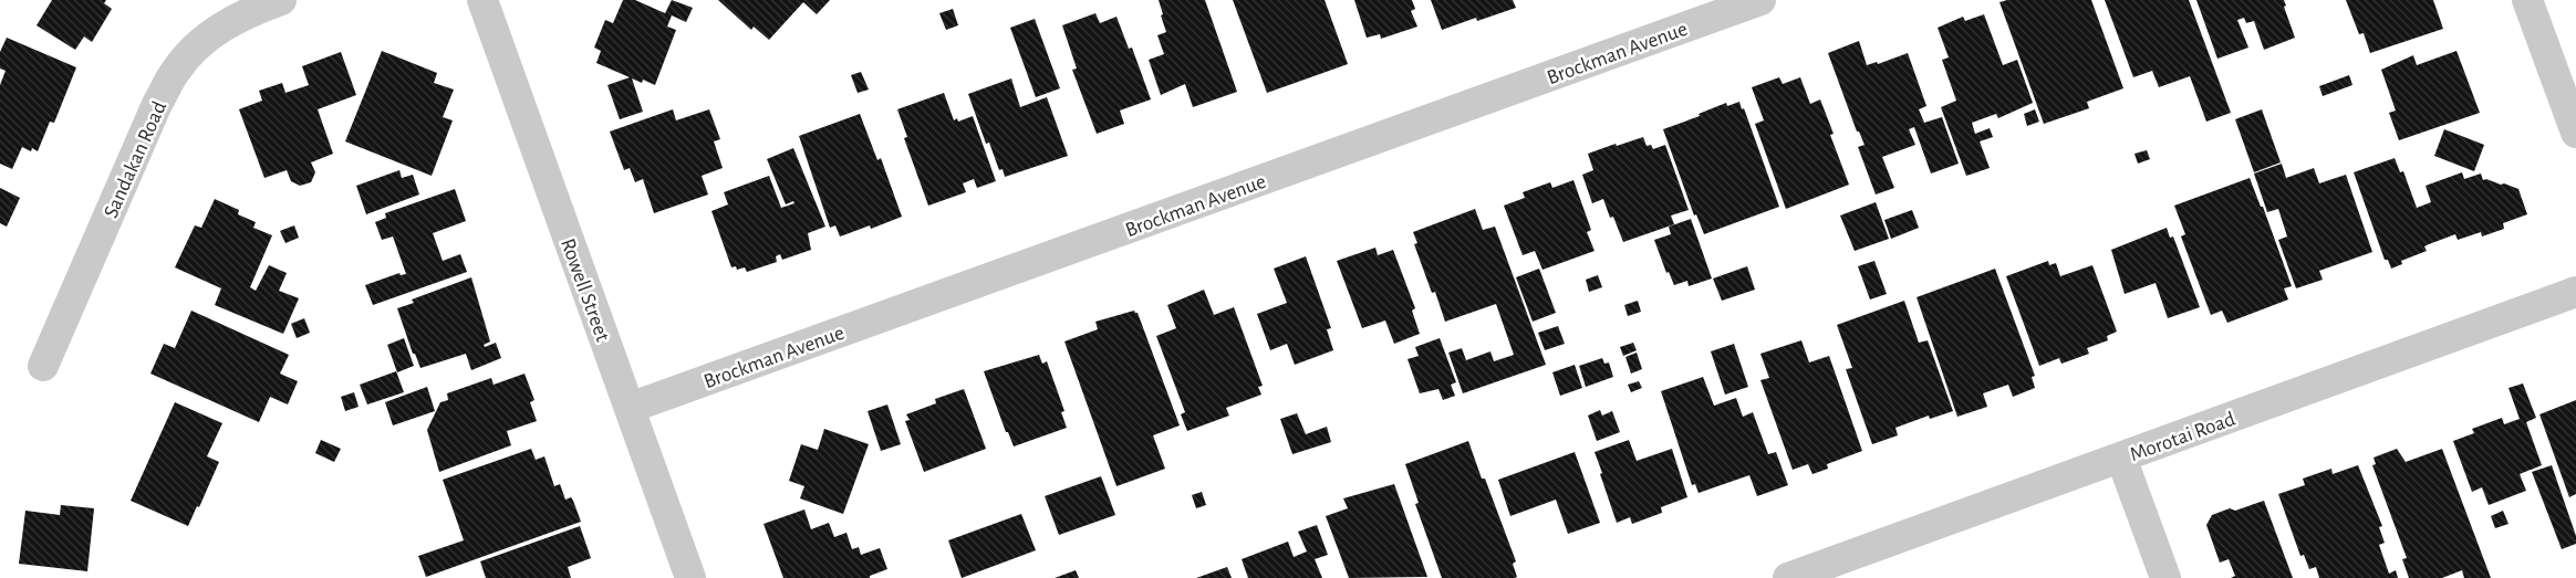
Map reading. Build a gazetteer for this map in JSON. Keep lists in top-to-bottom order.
{
  "streets": {
    "street": [
      "Brockman Avenue",
      "Sandakan Road",
      "Rowell Street",
      "Morotai Road"
    ]
  },
  "crossings": [
    ["Brockman Avenue", "Rowell Street"]
  ]
}
